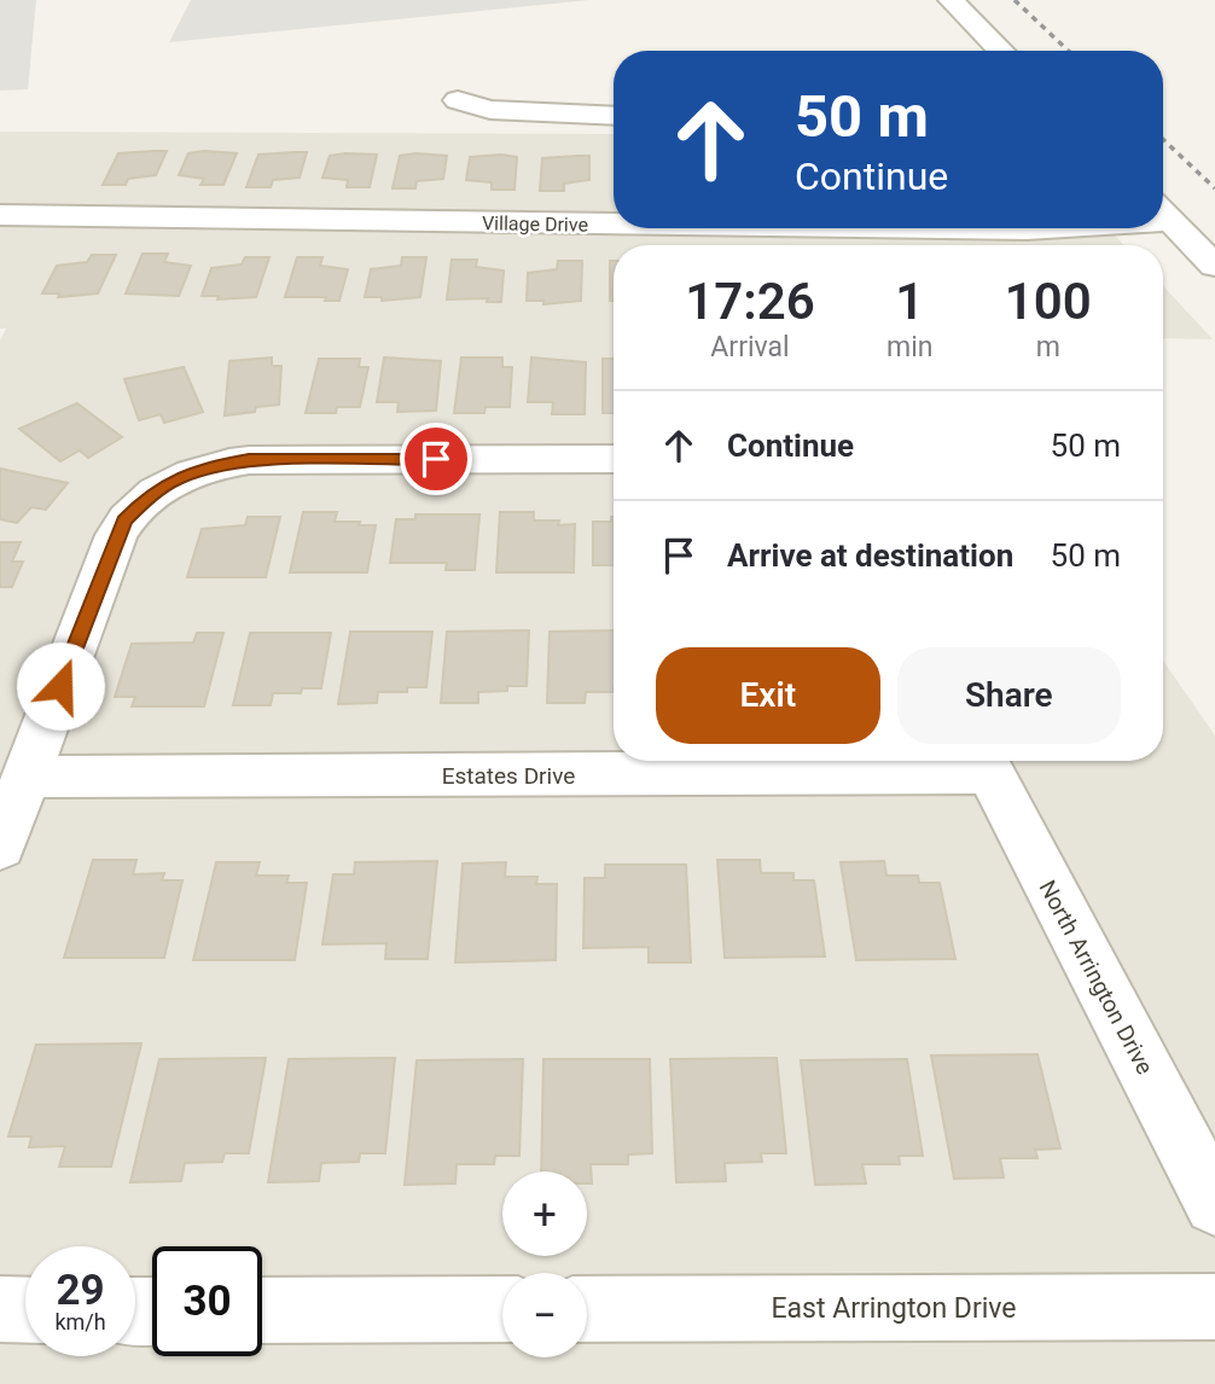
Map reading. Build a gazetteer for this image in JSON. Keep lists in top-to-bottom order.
{
  "streets": {
    "street": [
      "Village Drive",
      "Estates Drive",
      "North Arrington Drive",
      "East Arrington Drive"
    ]
  },
  "crossings": [
    ["Estates Drive", "North Arrington Drive"]
  ],
  "page": {
    "turn": ["50 m", "Continue"],
    "eta": [
      "17:26",
      "Arrival",
      "1",
      "min",
      "100",
      "m"
    ],
    "list": [
      {
        "name": "Continue",
        "value": "50 m"
      },
      {
        "name": "Arrive at destination",
        "value": "50 m"
      }
    ],
    "buttons": ["Exit", "Share"],
    "map_buttons": ["+", "−"],
    "speed": "29 km/h",
    "limit": "30"
  }
}
